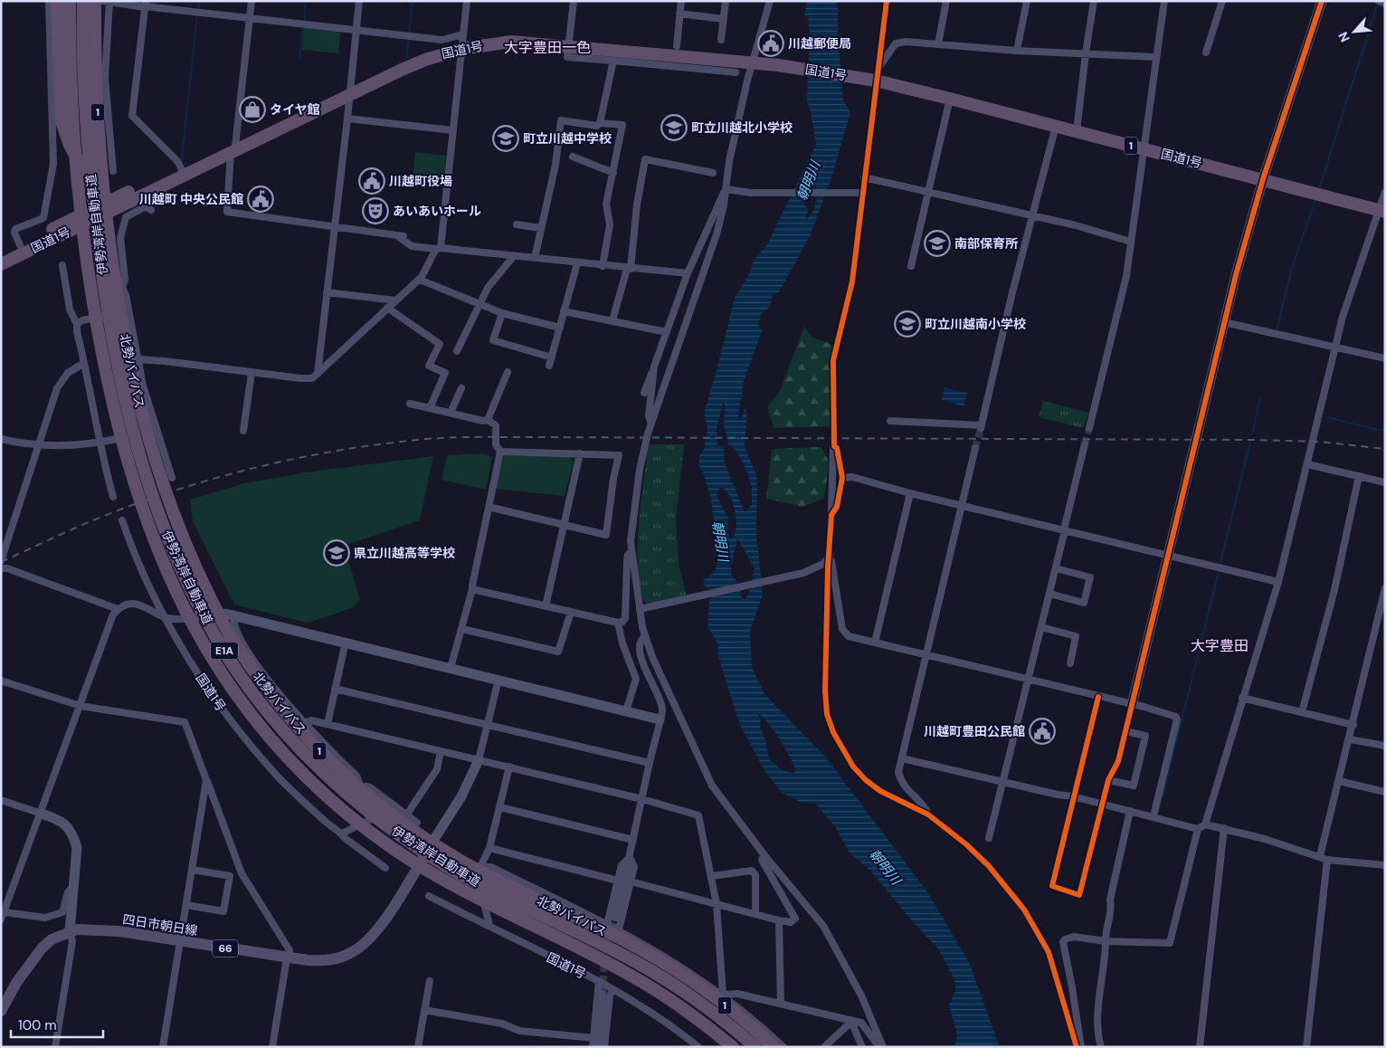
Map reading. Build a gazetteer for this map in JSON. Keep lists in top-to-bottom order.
{
  "streets": {
    "highway": [
      "国道1号",
      "1",
      "伊勢湾岸自動車道",
      "北勢バイパス",
      "E1A"
    ],
    "main road": ["四日市朝日線", "66"]
  },
  "crossings": [
    ["国道1号", "北勢バイパス"],
    ["1", "北勢バイパス"],
    ["北勢バイパス", "四日市朝日線"]
  ],
  "districts": ["大字豊田一色", "大字豊田"],
  "water": ["朝明川"],
  "places": {
    "public building": [
      "川越郵便局",
      "川越町役場",
      "川越町 中央公民館",
      "川越町豊田公民館"
    ],
    "shop": ["タイヤ館"],
    "school or university": [
      "町立川越北小学校",
      "町立川越中学校",
      "南部保育所",
      "町立川越南小学校",
      "県立川越高等学校"
    ],
    "theatre": ["あいあいホール"]
  },
  "scale_bar": "100 m",
  "north": "bottom left"
}
